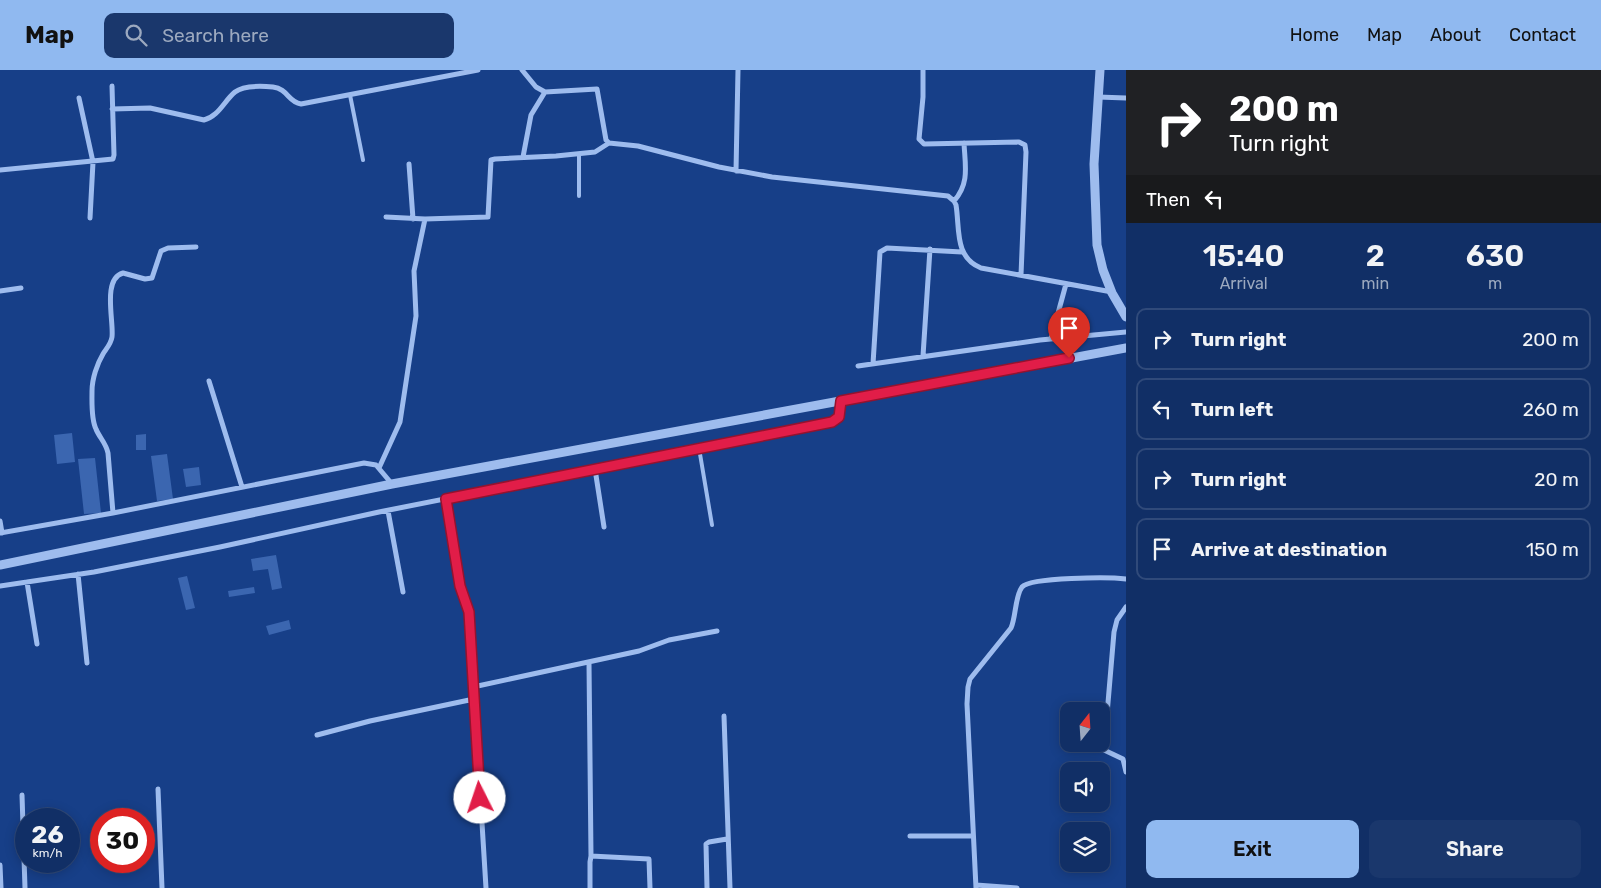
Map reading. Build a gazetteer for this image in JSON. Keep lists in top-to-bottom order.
{
  "north": "top",
  "page": {
    "header": "Map",
    "search": "Search here",
    "nav": [
      "Home",
      "Map",
      "About",
      "Contact"
    ],
    "turn": ["200 m", "Turn right"],
    "then": "Then",
    "eta": [
      "15:40",
      "Arrival",
      "2",
      "min",
      "630",
      "m"
    ],
    "list": [
      {
        "name": "Turn right",
        "value": "200 m"
      },
      {
        "name": "Turn left",
        "value": "260 m"
      },
      {
        "name": "Turn right",
        "value": "20 m"
      },
      {
        "name": "Arrive at destination",
        "value": "150 m"
      }
    ],
    "speed": "26 km/h",
    "limit": "30",
    "buttons": ["Exit", "Share"]
  }
}
